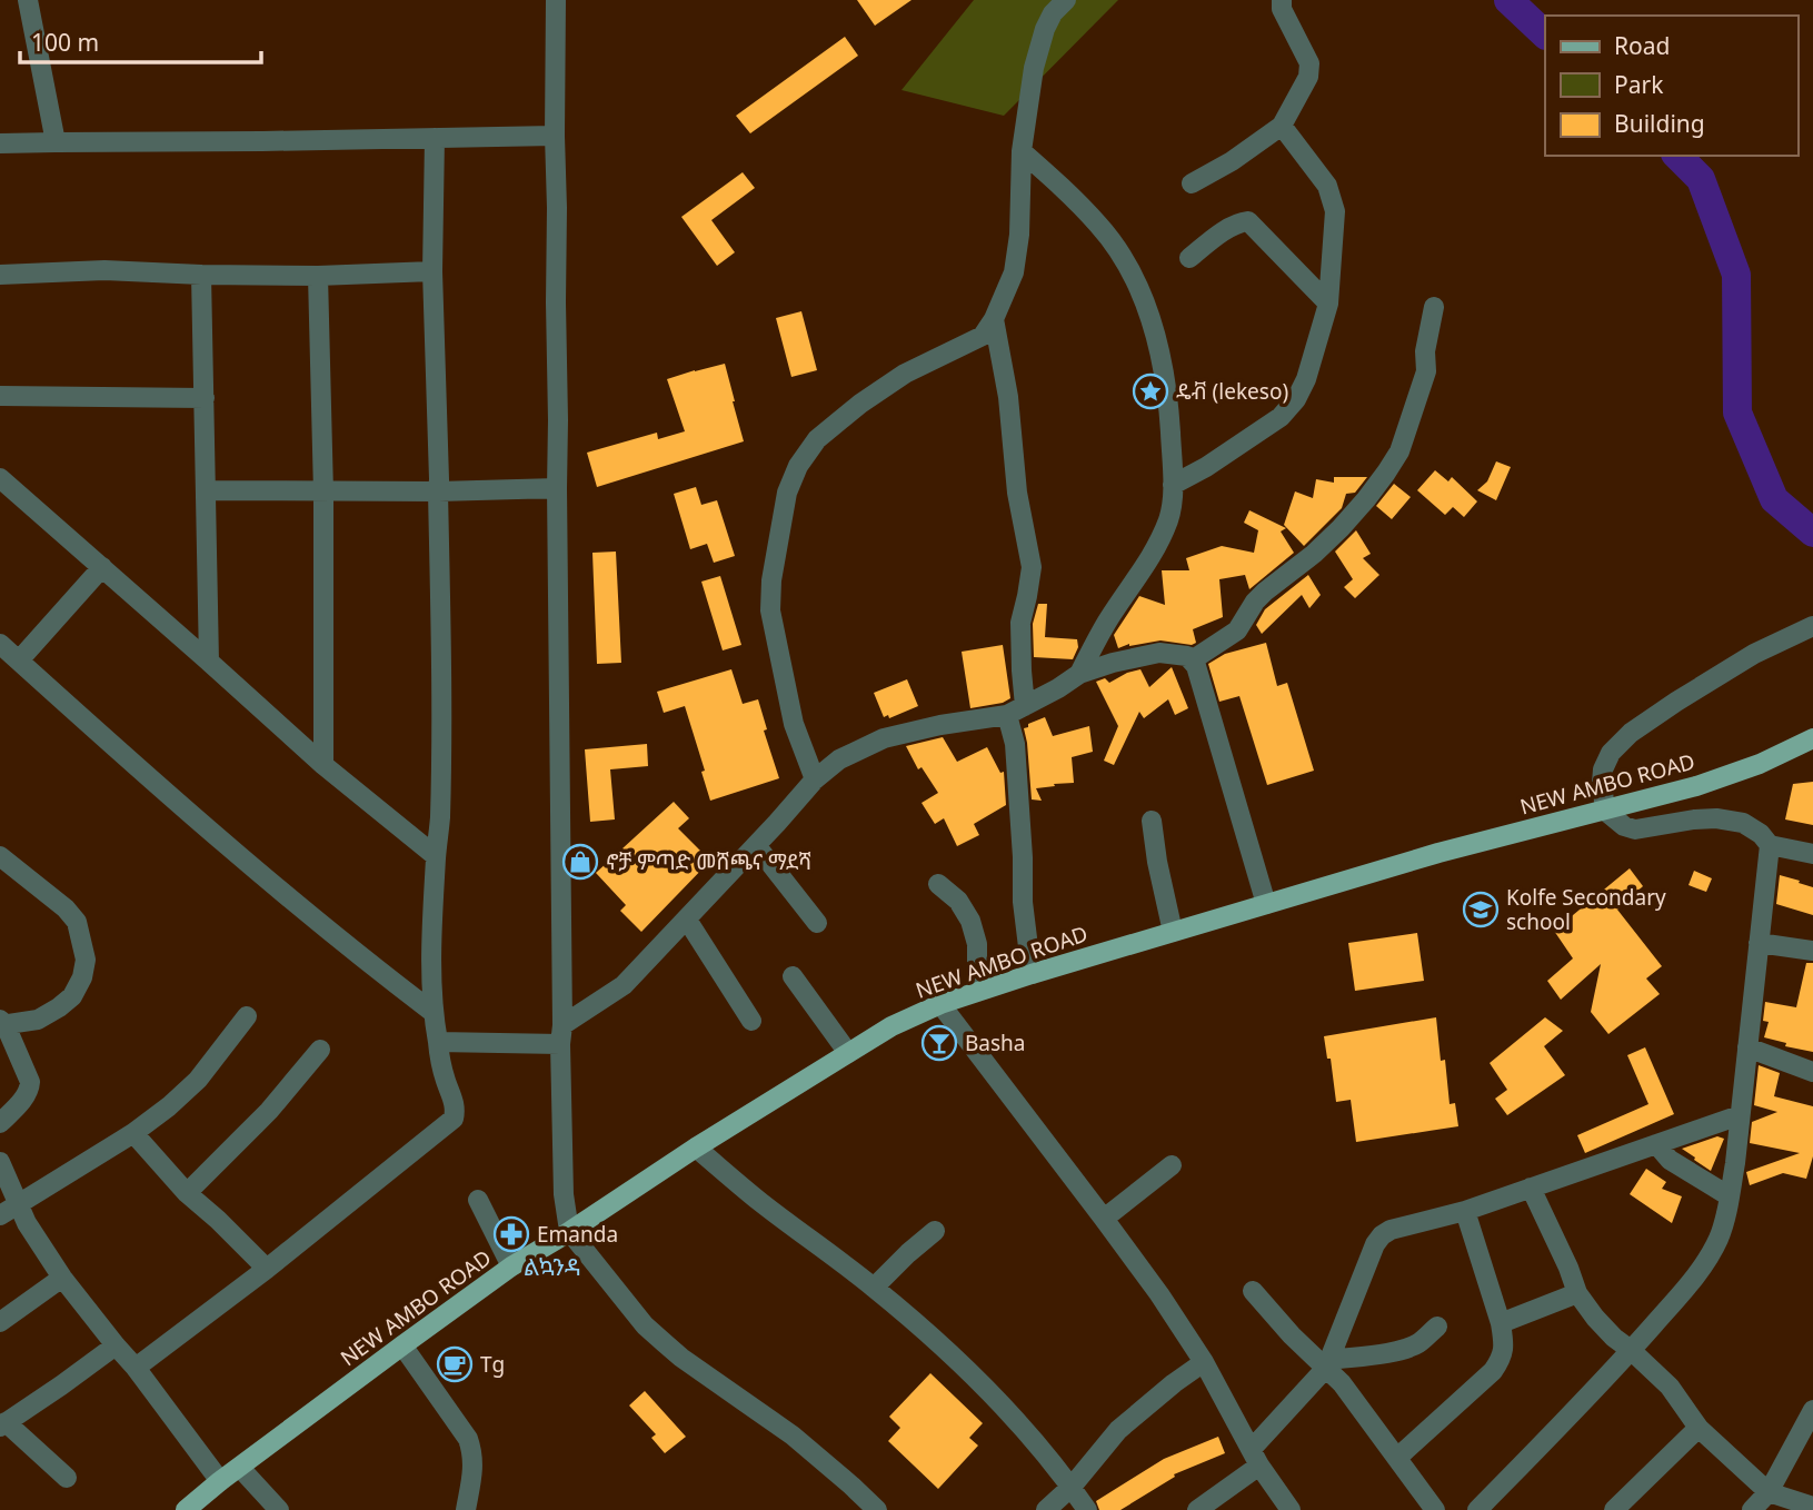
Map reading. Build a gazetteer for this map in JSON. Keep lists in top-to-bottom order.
{
  "streets": {
    "main road": ["NEW AMBO ROAD"]
  },
  "districts": ["ልኳንዳ"],
  "places": {
    "place": ["ዴቭ (lekeso)"],
    "shop": ["ኖቻ ምጣድ መሸጫና ማደሻ"],
    "school or university": ["Kolfe Secondary school"],
    "bar": ["Basha"],
    "pharmacy": ["Emanda"],
    "cafe": ["Tg"]
  },
  "legend": ["Road", "Park", "Building"],
  "scale_bar": "100 m"
}
